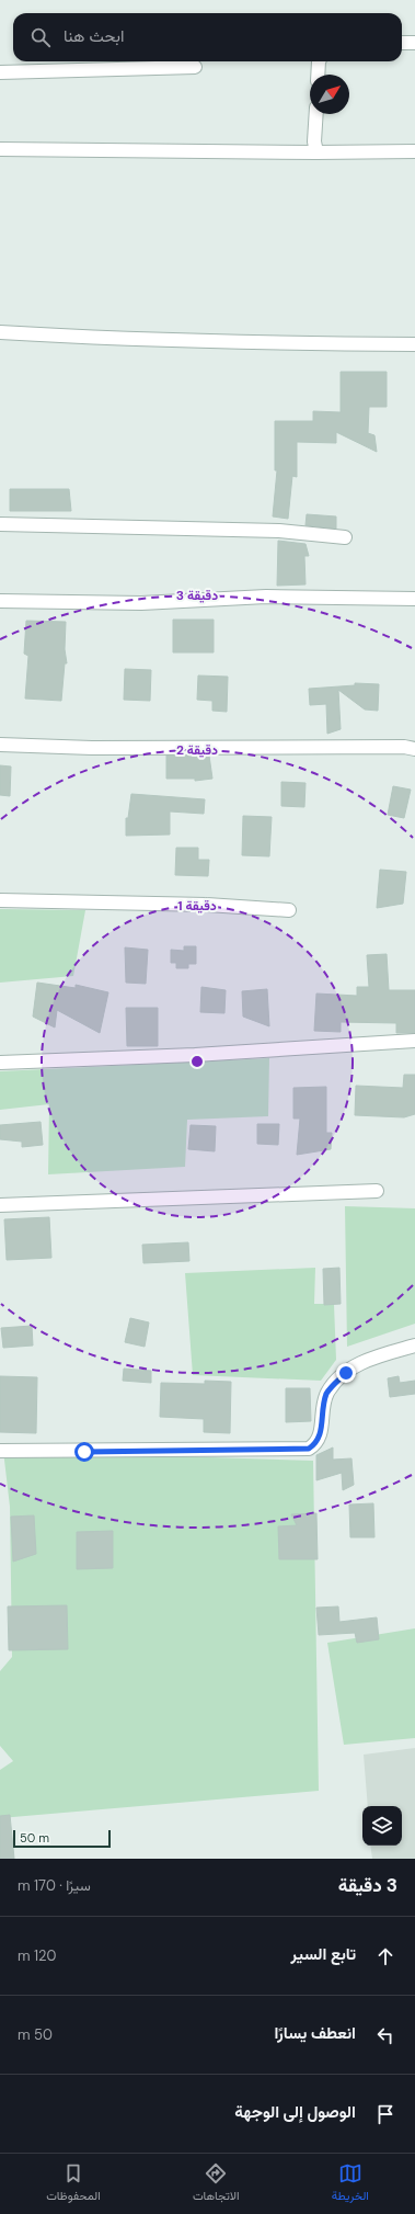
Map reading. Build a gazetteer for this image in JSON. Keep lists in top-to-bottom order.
{
  "scale_bar": "50 m",
  "north": "top right",
  "page": {
    "search": "ابحث هنا",
    "scale": "50 m",
    "heading": ["3 دقيقة", "سيرًا · 170 m"],
    "list": [
      ["تابع السير", "120 m"],
      ["انعطف يسارًا", "50 m"],
      "الوصول إلى الوجهة"
    ],
    "nav": ["الخريطة", "الاتجاهات", "المحفوظات"]
  },
  "rings": ["3 دقيقة", "2 دقيقة", "1 دقيقة"]
}
